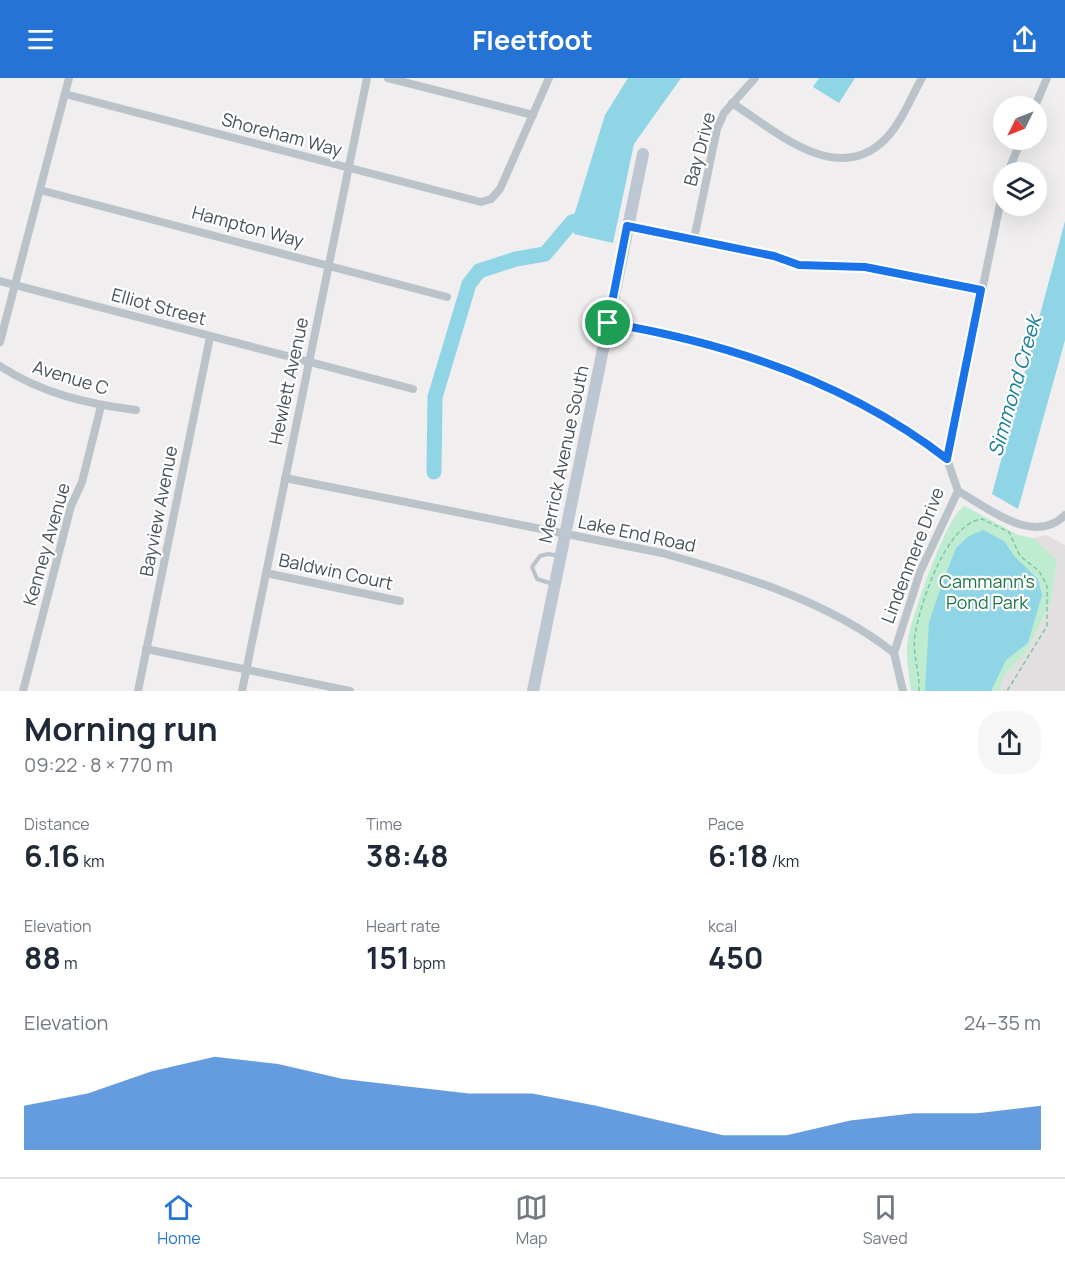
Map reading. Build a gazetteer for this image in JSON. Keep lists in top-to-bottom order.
{
  "streets": {
    "street": [
      "Shoreham Way",
      "Bay Drive",
      "Hampton Way",
      "Elliot Street",
      "Avenue C",
      "Hewlett Avenue",
      "Merrick Avenue South",
      "Bayview Avenue",
      "Lake End Road",
      "Kenney Avenue",
      "Lindenmere Drive",
      "Baldwin Court"
    ]
  },
  "crossings": [
    ["Shoreham Way", "Hewlett Avenue"],
    ["Hampton Way", "Hewlett Avenue"],
    ["Elliot Street", "Hewlett Avenue"],
    ["Elliot Street", "Bayview Avenue"],
    ["Avenue C", "Kenney Avenue"],
    ["Hewlett Avenue", "Lake End Road"],
    ["Hewlett Avenue", "Baldwin Court"],
    ["Merrick Avenue South", "Lake End Road"],
    ["Lake End Road", "Lindenmere Drive"]
  ],
  "water": ["Simmond Creek"],
  "parks": ["Cammann's Pond Park"],
  "north": "bottom left",
  "page": {
    "header": "Fleetfoot",
    "heading": ["Morning run", "09:22 · 8 × 770 m"],
    "stats": [
      ["Distance", "6.16 km"],
      ["Time", "38:48"],
      ["Pace", "6:18 /km"],
      ["Elevation", "88 m"],
      ["Heart rate", "151 bpm"],
      ["kcal", "450"]
    ],
    "chart": ["Elevation", "24–35 m"],
    "tabs": ["Home", "Map", "Saved"]
  }
}
